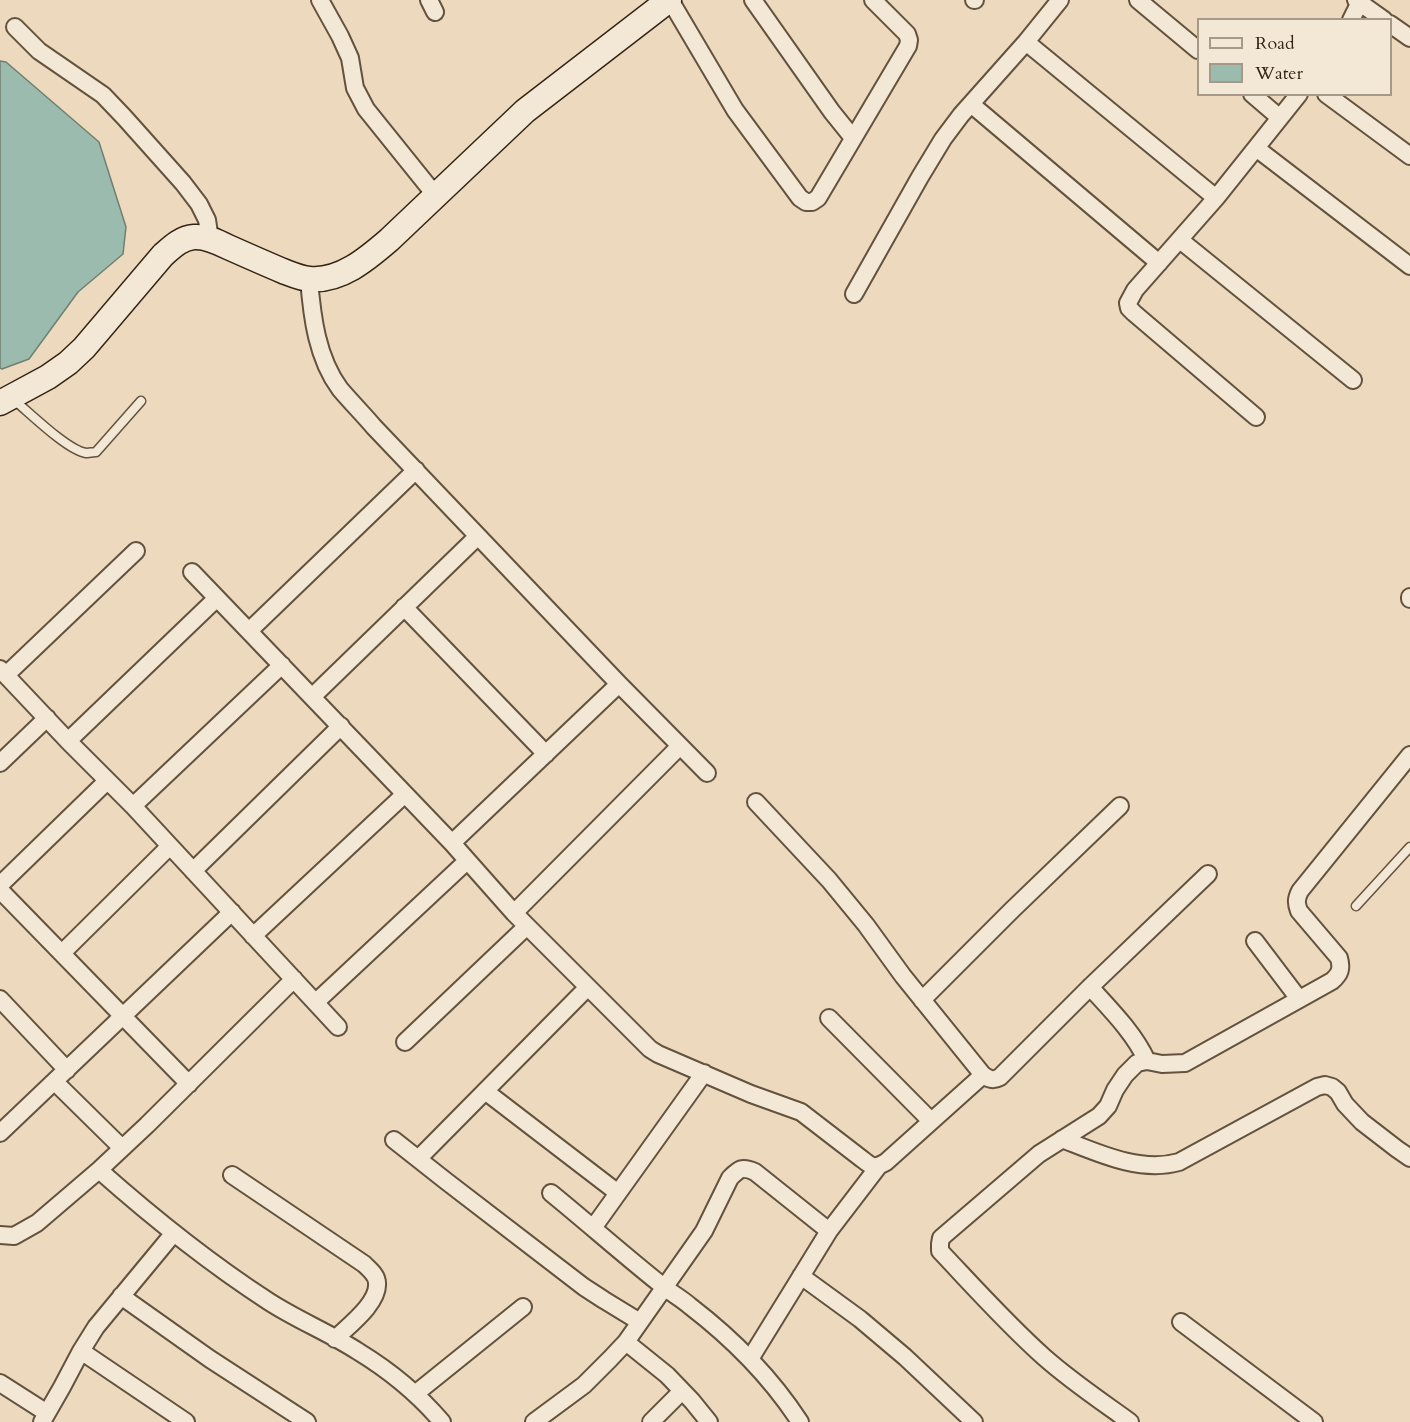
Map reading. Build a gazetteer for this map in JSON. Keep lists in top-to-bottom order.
{
  "legend": ["Road", "Water"]
}
